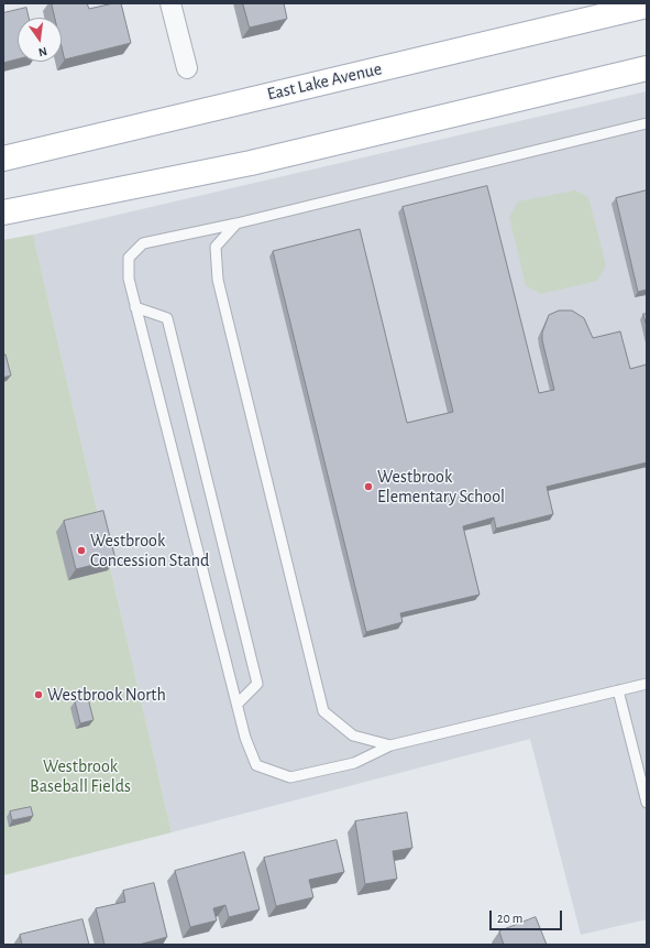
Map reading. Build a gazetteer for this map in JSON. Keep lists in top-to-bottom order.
{
  "streets": {
    "main road": ["East Lake Avenue"]
  },
  "parks": ["Westbrook Baseball Fields"],
  "places": ["Westbrook Elementary School", "Westbrook Concession Stand", "Westbrook North"],
  "scale_bar": "20 m",
  "north": "bottom"
}
